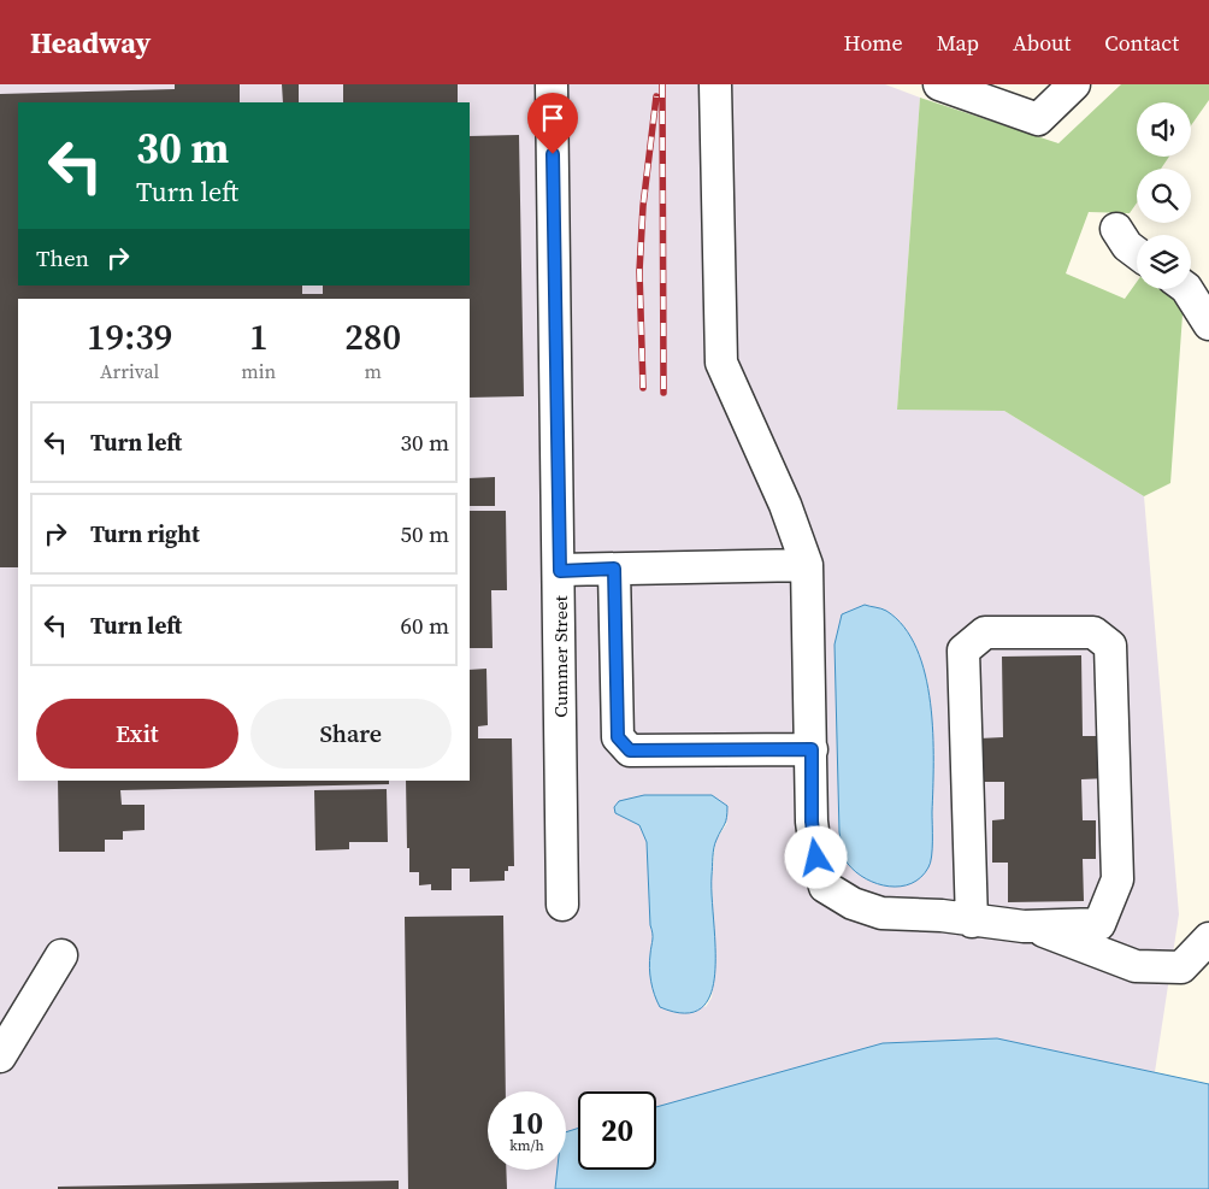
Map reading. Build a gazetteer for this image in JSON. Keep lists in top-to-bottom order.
{
  "streets": {
    "street": ["Cummer Street"]
  },
  "page": {
    "header": "Headway",
    "nav": [
      "Home",
      "Map",
      "About",
      "Contact"
    ],
    "turn": ["30 m", "Turn left"],
    "then": "Then",
    "eta": [
      "19:39",
      "Arrival",
      "1",
      "min",
      "280",
      "m"
    ],
    "list": [
      {
        "name": "Turn left",
        "value": "30 m"
      },
      {
        "name": "Turn right",
        "value": "50 m"
      },
      {
        "name": "Turn left",
        "value": "60 m"
      }
    ],
    "buttons": ["Exit", "Share"],
    "speed": "10 km/h",
    "limit": "20"
  }
}
